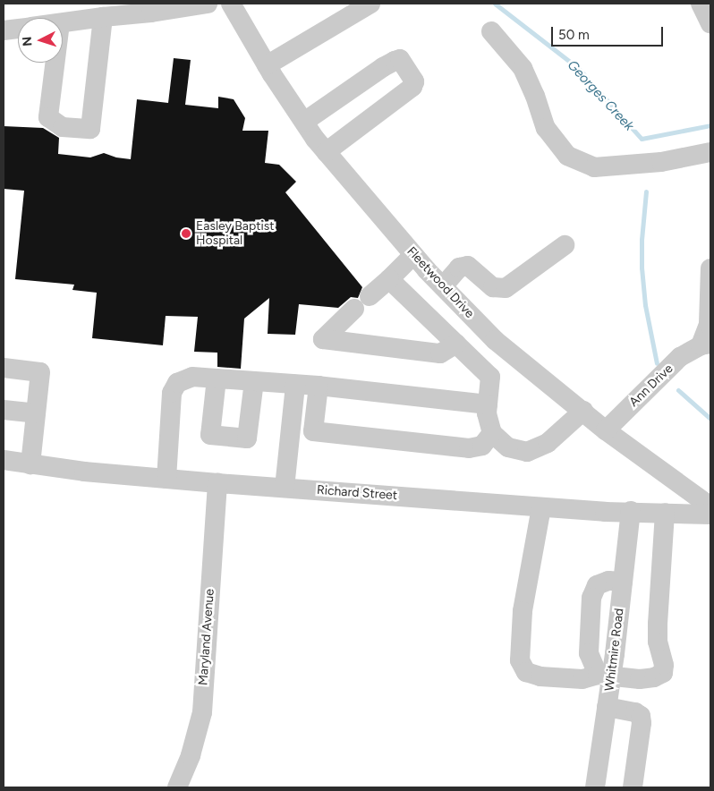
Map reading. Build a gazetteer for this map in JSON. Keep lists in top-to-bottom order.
{
  "streets": {
    "street": [
      "Fleetwood Drive",
      "Ann Drive",
      "Richard Street",
      "Maryland Avenue",
      "Whitmire Road"
    ]
  },
  "crossings": [
    ["Fleetwood Drive", "Ann Drive"],
    ["Richard Street", "Maryland Avenue"],
    ["Richard Street", "Whitmire Road"]
  ],
  "water": ["Georges Creek"],
  "places": ["Easley Baptist Hospital"],
  "scale_bar": "50 m",
  "north": "left"
}
